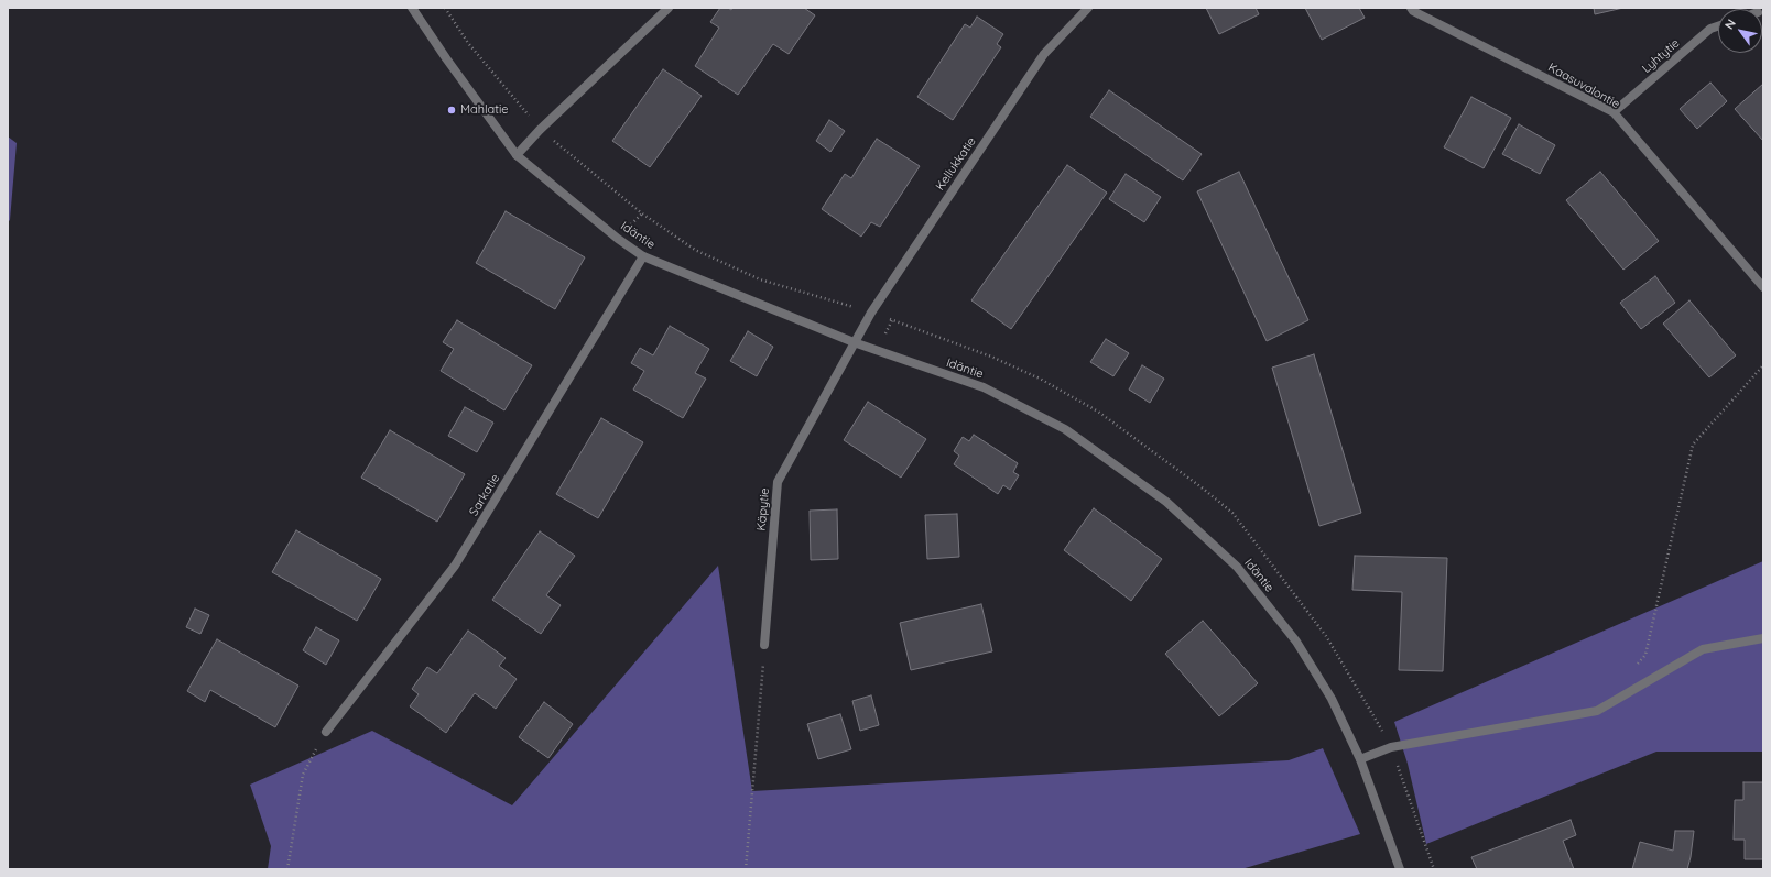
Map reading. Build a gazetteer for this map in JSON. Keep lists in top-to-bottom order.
{
  "streets": {
    "street": [
      "Lyhtytie",
      "Kaasuvalontie",
      "Kellukkatie",
      "Idäntie",
      "Sarkatie",
      "Käpytie"
    ]
  },
  "crossings": [
    ["Lyhtytie", "Kaasuvalontie"],
    ["Kellukkatie", "Idäntie"],
    ["Kellukkatie", "Käpytie"],
    ["Idäntie", "Sarkatie"],
    ["Idäntie", "Käpytie"]
  ],
  "places": ["Mahlatie"],
  "north": "top left"
}
